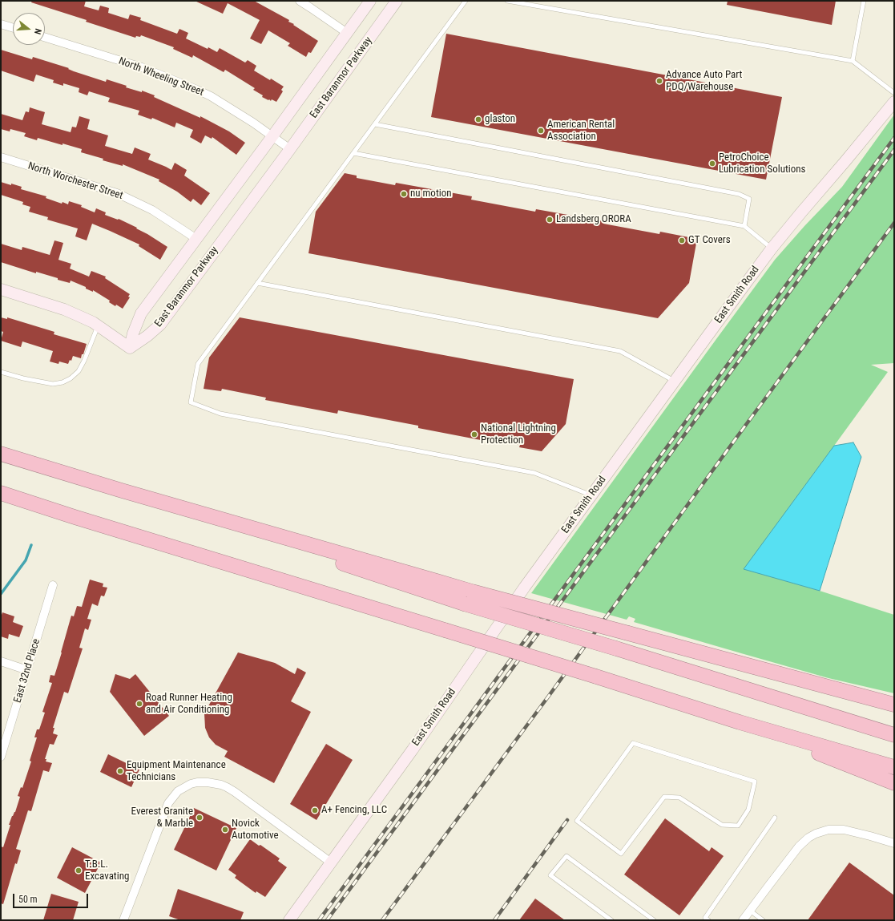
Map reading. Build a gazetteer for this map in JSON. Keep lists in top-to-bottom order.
{
  "streets": {
    "street": [
      "North Wheeling Street",
      "East Baranmor Parkway",
      "North Worchester Street",
      "East Smith Road",
      "East 32nd Place"
    ]
  },
  "crossings": [
    ["North Wheeling Street", "East Baranmor Parkway"],
    ["East Baranmor Parkway", "North Worchester Street"]
  ],
  "places": [
    "Advance Auto Part PDQ/Warehouse",
    "glaston",
    "American Rental Association",
    "PetroChoice Lubrication Solutions",
    "nu motion",
    "Landsberg ORORA",
    "GT Covers",
    "National Lightning Protection",
    "Road Runner Heating and Air Conditioning",
    "Equipment Maintenance Technicians",
    "A+ Fencing, LLC",
    "Everest Granite & Marble",
    "Novick Automotive",
    "T.B.L. Excavating"
  ],
  "scale_bar": "50 m",
  "north": "right"
}
